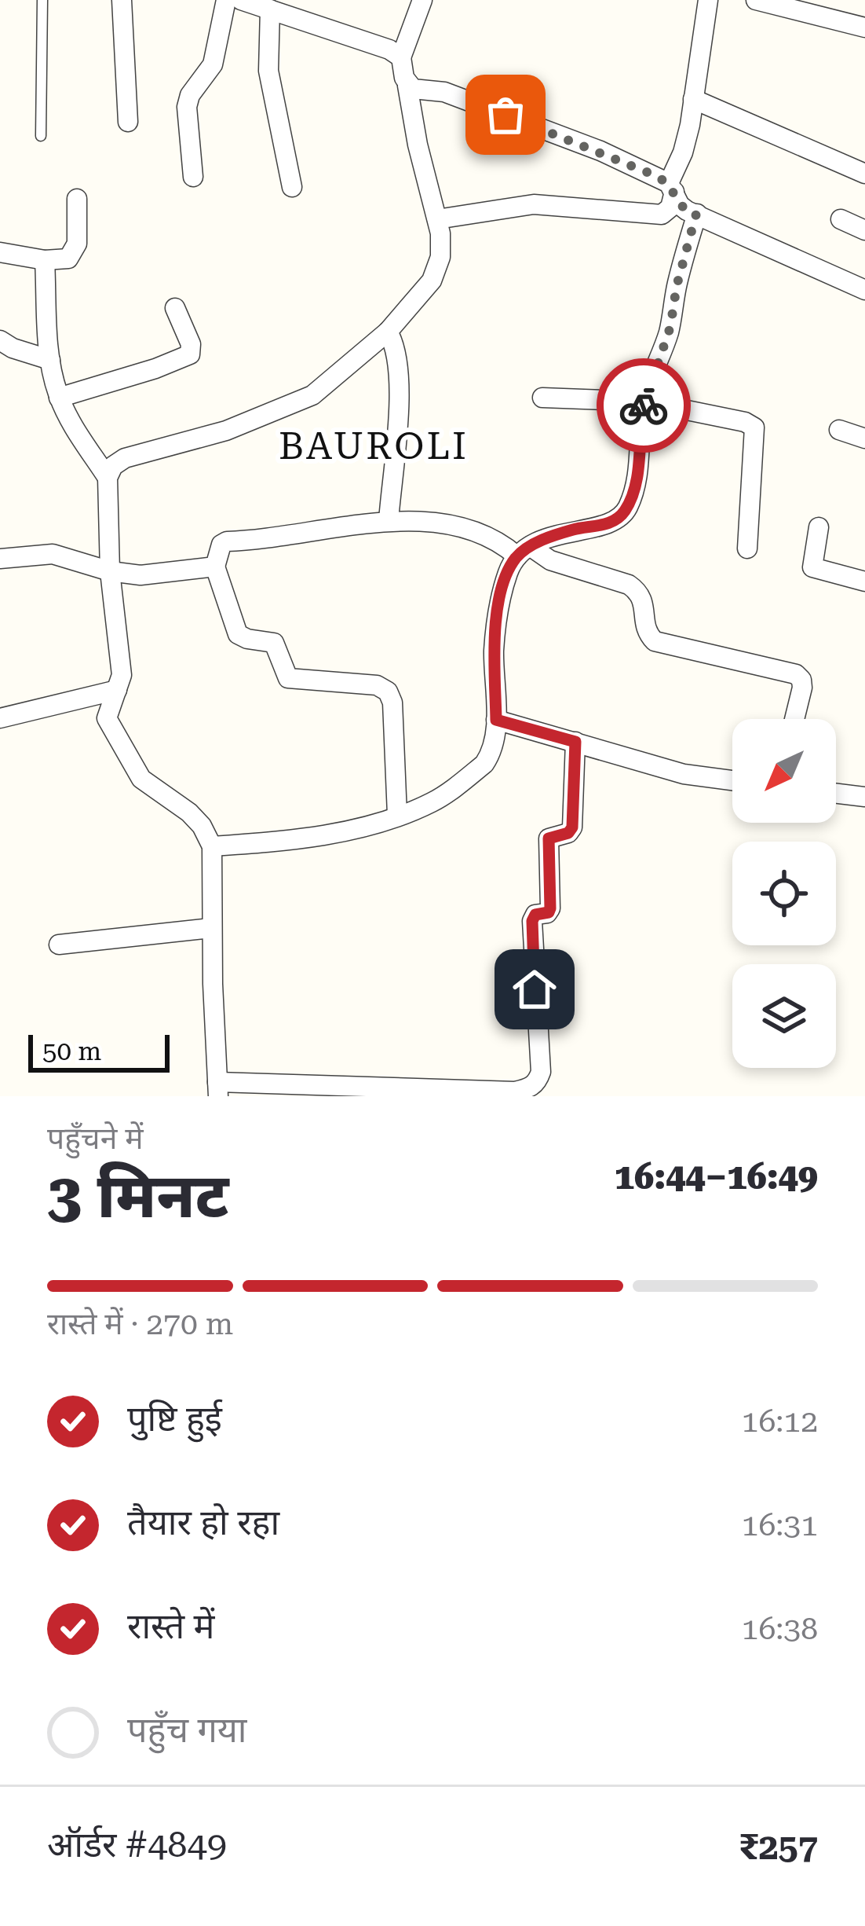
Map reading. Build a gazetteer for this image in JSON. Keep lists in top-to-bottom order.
{
  "districts": ["BAUROLI"],
  "scale_bar": "50 m",
  "north": "bottom left",
  "page": {
    "scale": "50 m",
    "heading": ["3 मिनट", "पहुँचने में", "16:44–16:49"],
    "panel": ["ऑर्डर #4849", "₹257"],
    "bar": "रास्ते में · 270 m",
    "list": [
      ["पुष्टि हुई", "16:12"],
      ["तैयार हो रहा", "16:31"],
      ["रास्ते में", "16:38"],
      "पहुँच गया"
    ]
  }
}
